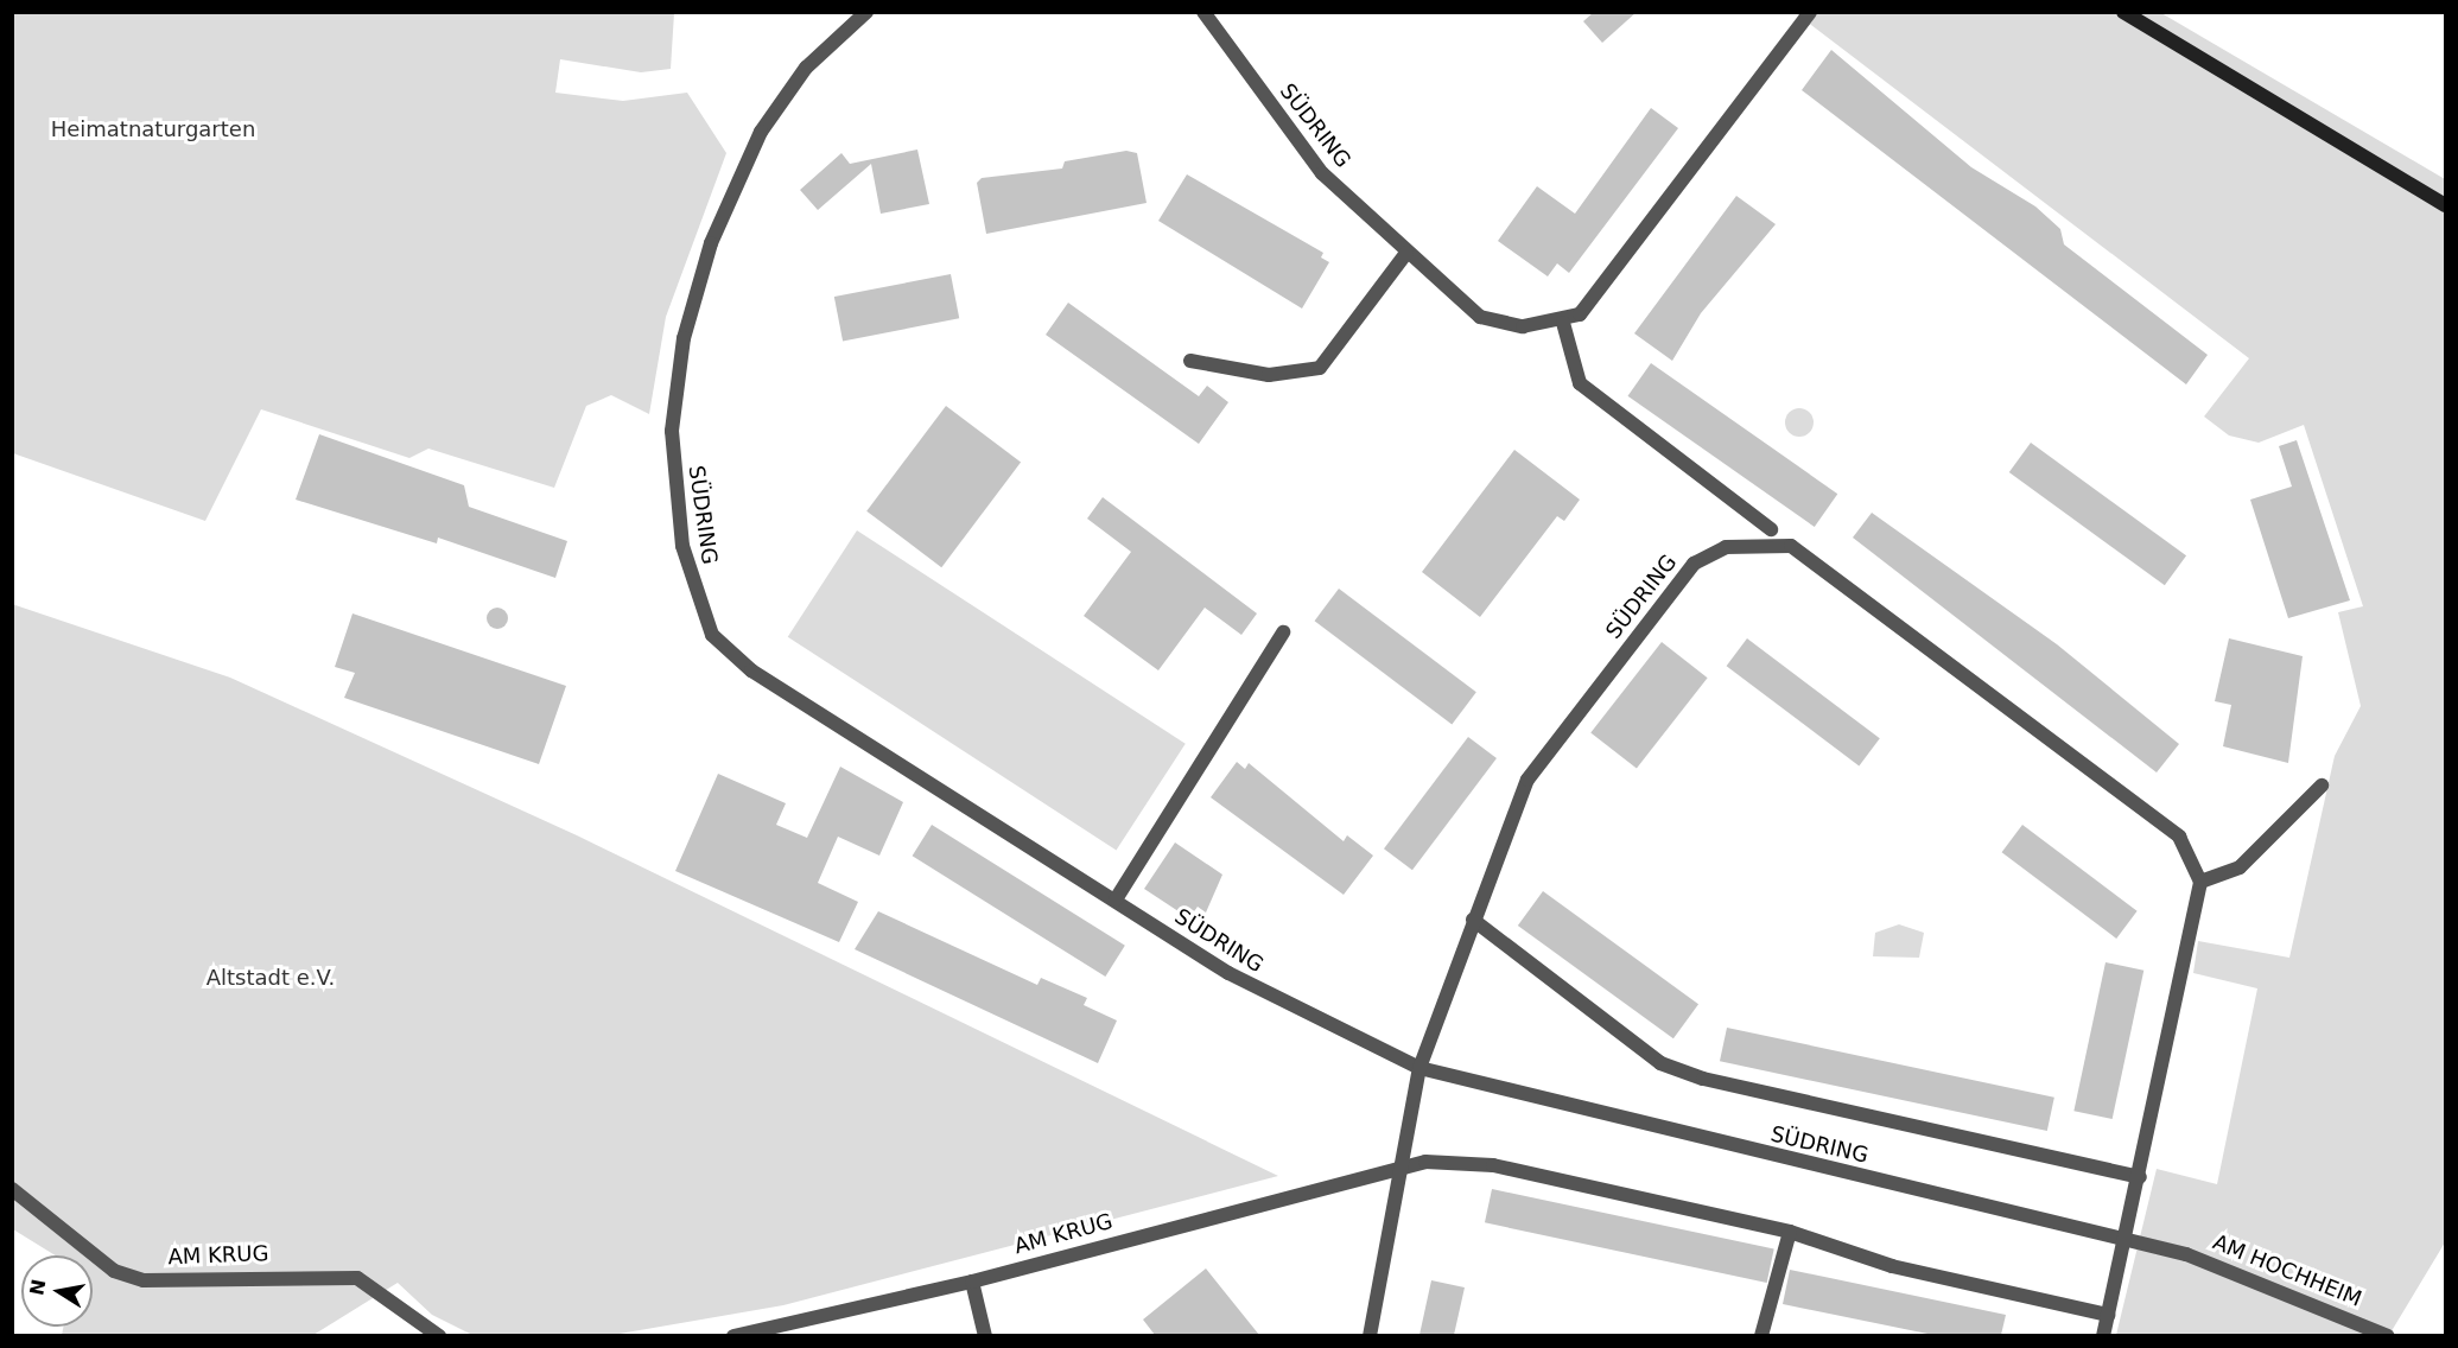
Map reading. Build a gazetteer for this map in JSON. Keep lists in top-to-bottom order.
{
  "streets": {
    "street": ["SÜDRING", "AM KRUG", "AM HOCHHEIM"]
  },
  "crossings": [
    ["SÜDRING", "AM KRUG"],
    ["SÜDRING", "AM HOCHHEIM"]
  ],
  "parks": ["Heimatnaturgarten", "Altstadt e.V."],
  "north": "left"
}
